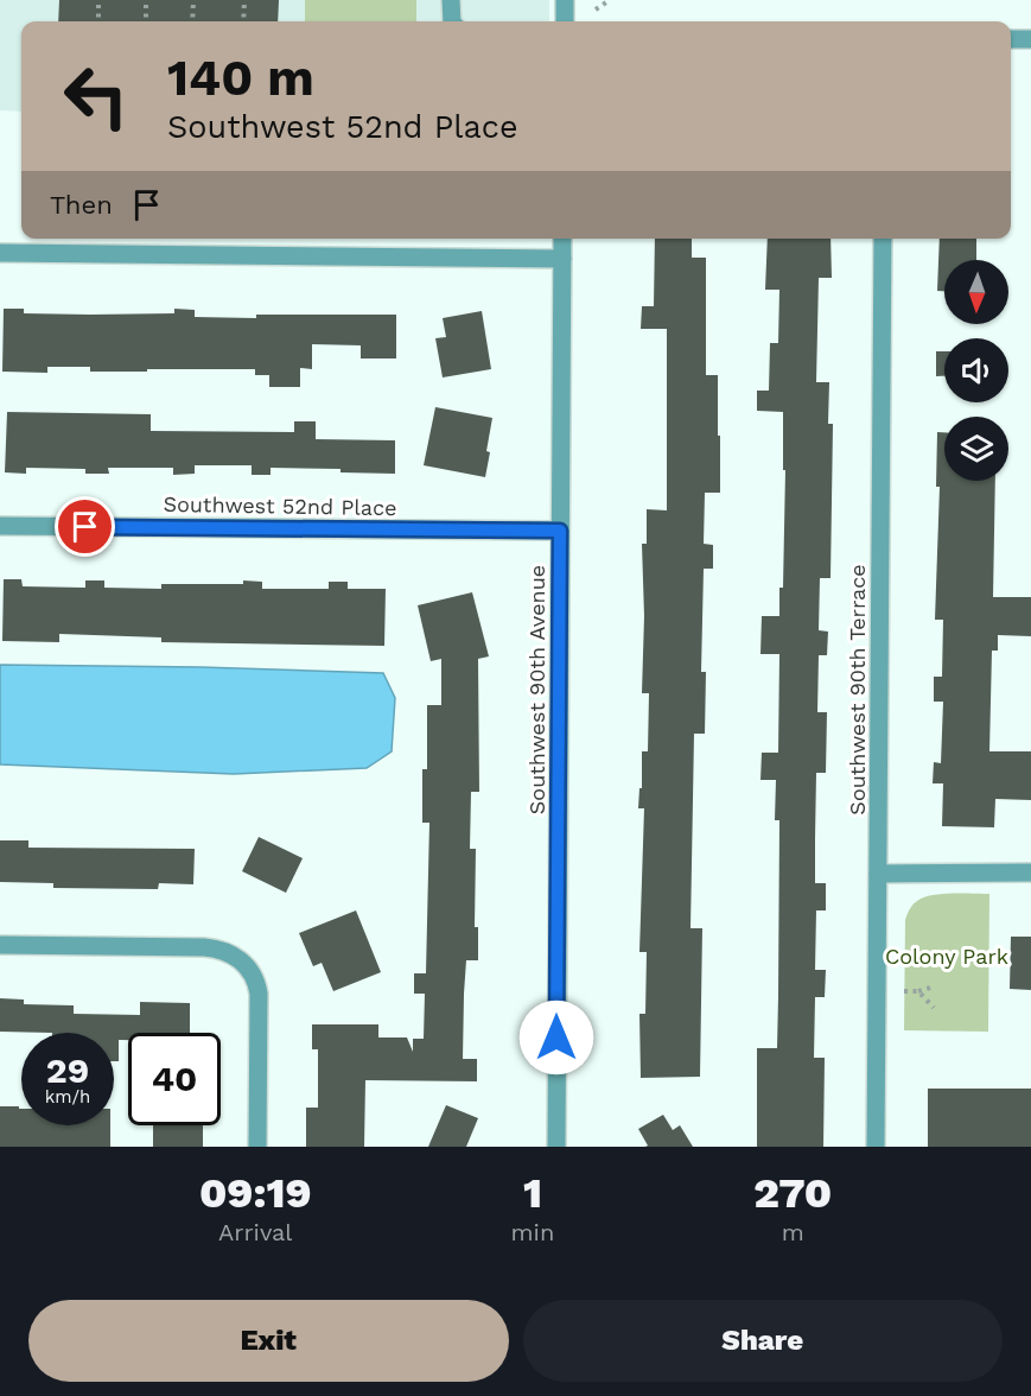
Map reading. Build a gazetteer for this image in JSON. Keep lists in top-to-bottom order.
{
  "streets": {
    "street": ["Southwest 52nd Place", "Southwest 90th Avenue", "Southwest 90th Terrace"]
  },
  "crossings": [
    ["Southwest 52nd Place", "Southwest 90th Avenue"]
  ],
  "parks": ["Colony Park"],
  "north": "bottom",
  "page": {
    "turn": ["140 m", "Southwest 52nd Place"],
    "then": "Then",
    "speed": "29 km/h",
    "limit": "40",
    "eta": [
      "09:19",
      "Arrival",
      "1",
      "min",
      "270",
      "m"
    ],
    "buttons": ["Exit", "Share"]
  }
}
